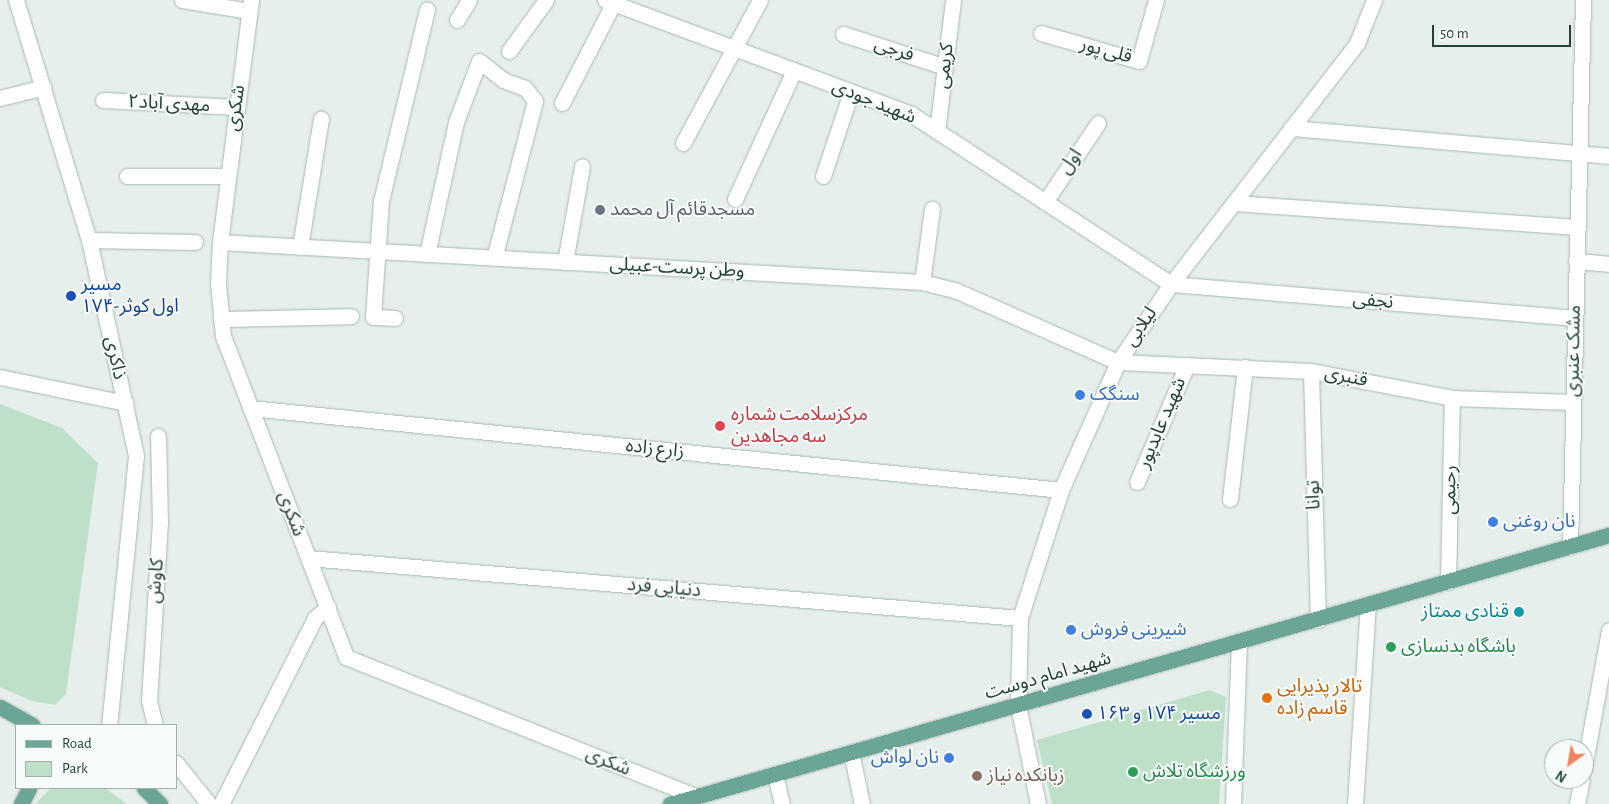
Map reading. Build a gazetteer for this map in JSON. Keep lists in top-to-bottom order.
{
  "streets": {
    "main road": ["شهید امام دوست"],
    "street": [
      "فرجی",
      "قلی پور",
      "کریمی",
      "شهید جودی",
      "مهدی آباد۲",
      "شکری",
      "اول",
      "وطن پرست-عبیلی",
      "نجفی",
      "لیلابی",
      "مشک عنبری",
      "ذاکری",
      "قنبری",
      "شهید عابدپور",
      "زارع زاده",
      "رحیمی",
      "توانا",
      "کاوش",
      "دنیایی فرد"
    ]
  },
  "crossings": [
    ["فرجی", "کریمی"],
    ["کریمی", "شهید جودی"],
    ["شهید جودی", "اول"],
    ["شهید جودی", "نجفی"],
    ["شهید جودی", "لیلابی"],
    ["مهدی آباد۲", "شکری"],
    ["شکری", "وطن پرست-عبیلی"],
    ["شکری", "زارع زاده"],
    ["شکری", "دنیایی فرد"],
    ["شکری", "شهید امام دوست"],
    ["وطن پرست-عبیلی", "لیلابی"],
    ["وطن پرست-عبیلی", "قنبری"],
    ["نجفی", "لیلابی"],
    ["نجفی", "مشک عنبری"],
    ["لیلابی", "قنبری"],
    ["لیلابی", "زارع زاده"],
    ["لیلابی", "دنیایی فرد"],
    ["لیلابی", "شهید امام دوست"],
    ["مشک عنبری", "قنبری"],
    ["مشک عنبری", "شهید امام دوست"],
    ["قنبری", "شهید عابدپور"],
    ["قنبری", "رحیمی"],
    ["قنبری", "توانا"],
    ["رحیمی", "شهید امام دوست"],
    ["توانا", "شهید امام دوست"]
  ],
  "places": [
    "مسجدقائم آل محمد",
    "مسیر ۱۷۴-اول کوثر",
    "سنگک",
    "مرکزسلامت شماره سه مجاهدین",
    "نان روغنی",
    "قنادی ممتاز",
    "شیرینی فروش",
    "باشگاه بدنسازی",
    "تالار پذیرایی قاسم زاده",
    "مسیر ۱۷۴ و ۱۶۳",
    "نان لواش",
    "ورزشگاه تلاش",
    "زبانکده نیاز"
  ],
  "legend": ["Road", "Park"],
  "scale_bar": "50 m",
  "north": "bottom left"
}
